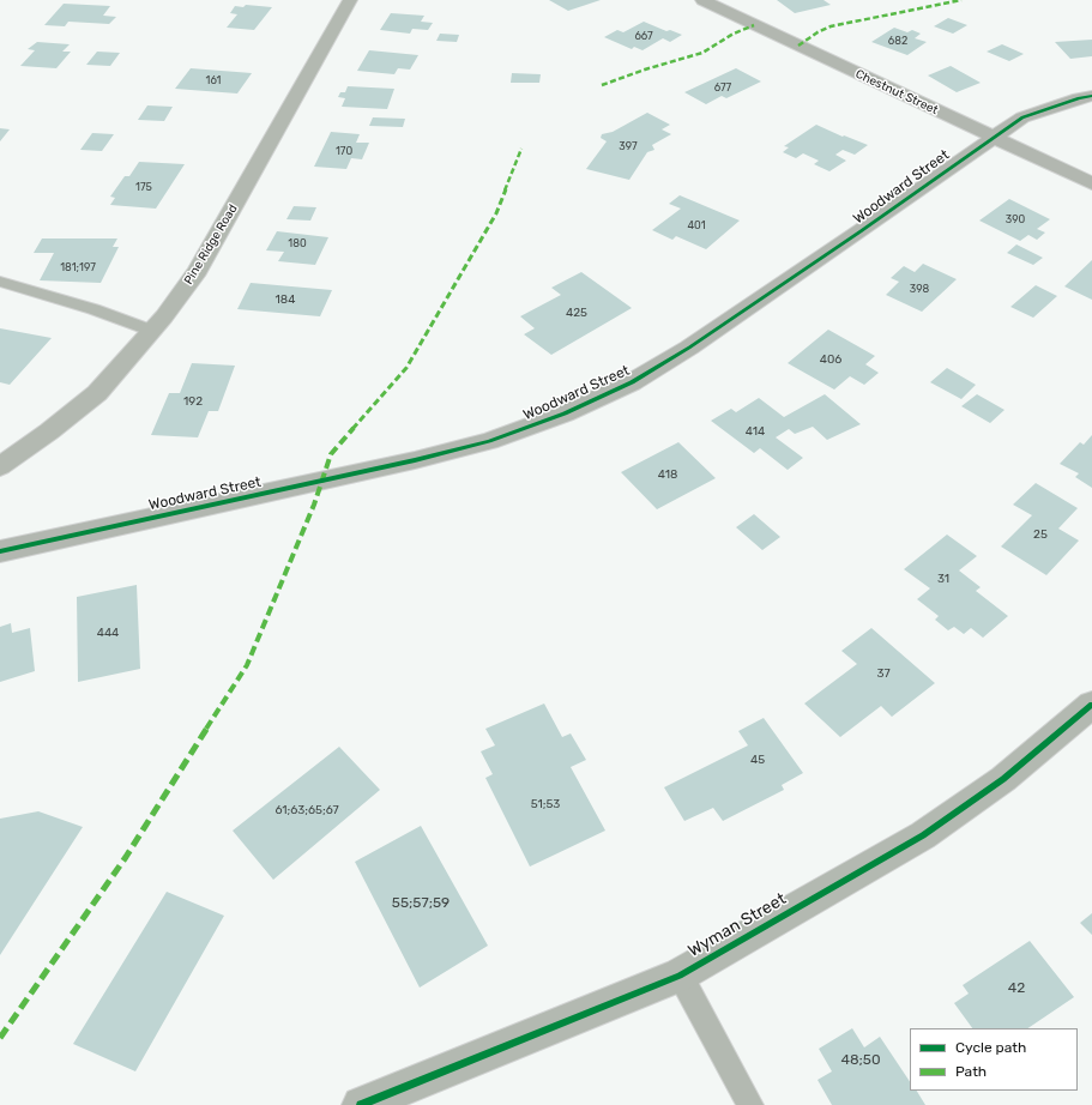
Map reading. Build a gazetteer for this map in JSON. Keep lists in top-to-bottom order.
{
  "streets": {
    "street": [
      "Chestnut Street",
      "Woodward Street",
      "Pine Ridge Road",
      "Wyman Street"
    ]
  },
  "crossings": [
    ["Chestnut Street", "Woodward Street"]
  ],
  "house_numbers": [
    "667",
    "682",
    "161",
    "677",
    "397",
    "170",
    "175",
    "390",
    "401",
    "180",
    "181;197",
    "398",
    "184",
    "425",
    "406",
    "192",
    "414",
    "418",
    "25",
    "31",
    "444",
    "37",
    "45",
    "51;53",
    "61;63;65;67",
    "55;57;59",
    "42",
    "48;50"
  ],
  "legend": ["Cycle path", "Path"]
}
